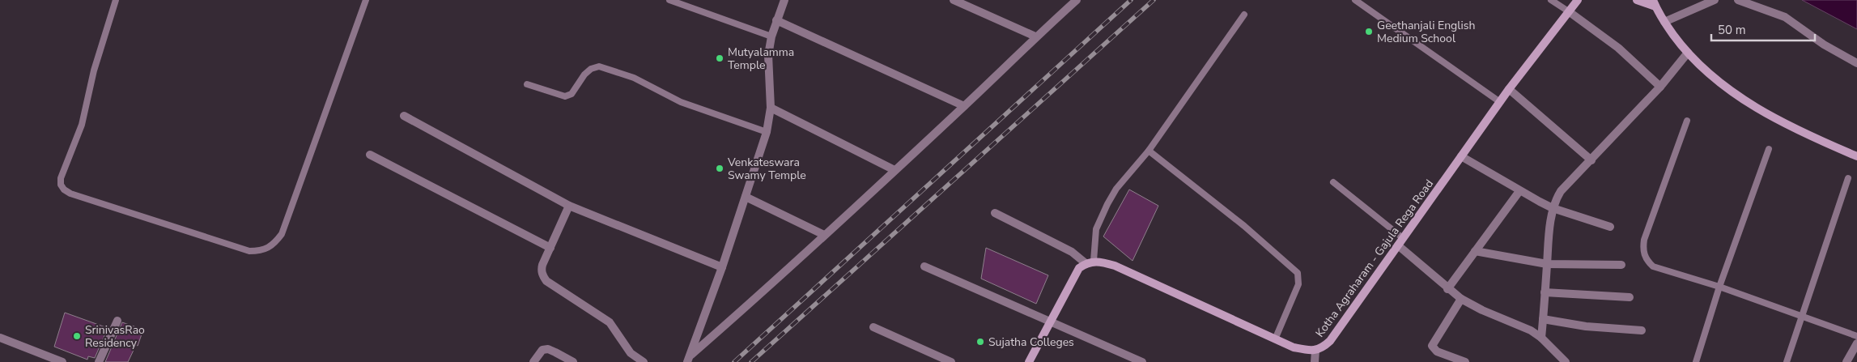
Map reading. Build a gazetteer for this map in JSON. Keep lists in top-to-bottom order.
{
  "streets": {
    "main road": ["Kotha Agraharam - Gajula Rega Road"]
  },
  "places": [
    "Geethanjali English Medium School",
    "Mutyalamma Temple",
    "Venkateswara Swamy Temple",
    "SrinivasRao Residency",
    "Sujatha Colleges"
  ],
  "scale_bar": "50 m"
}
